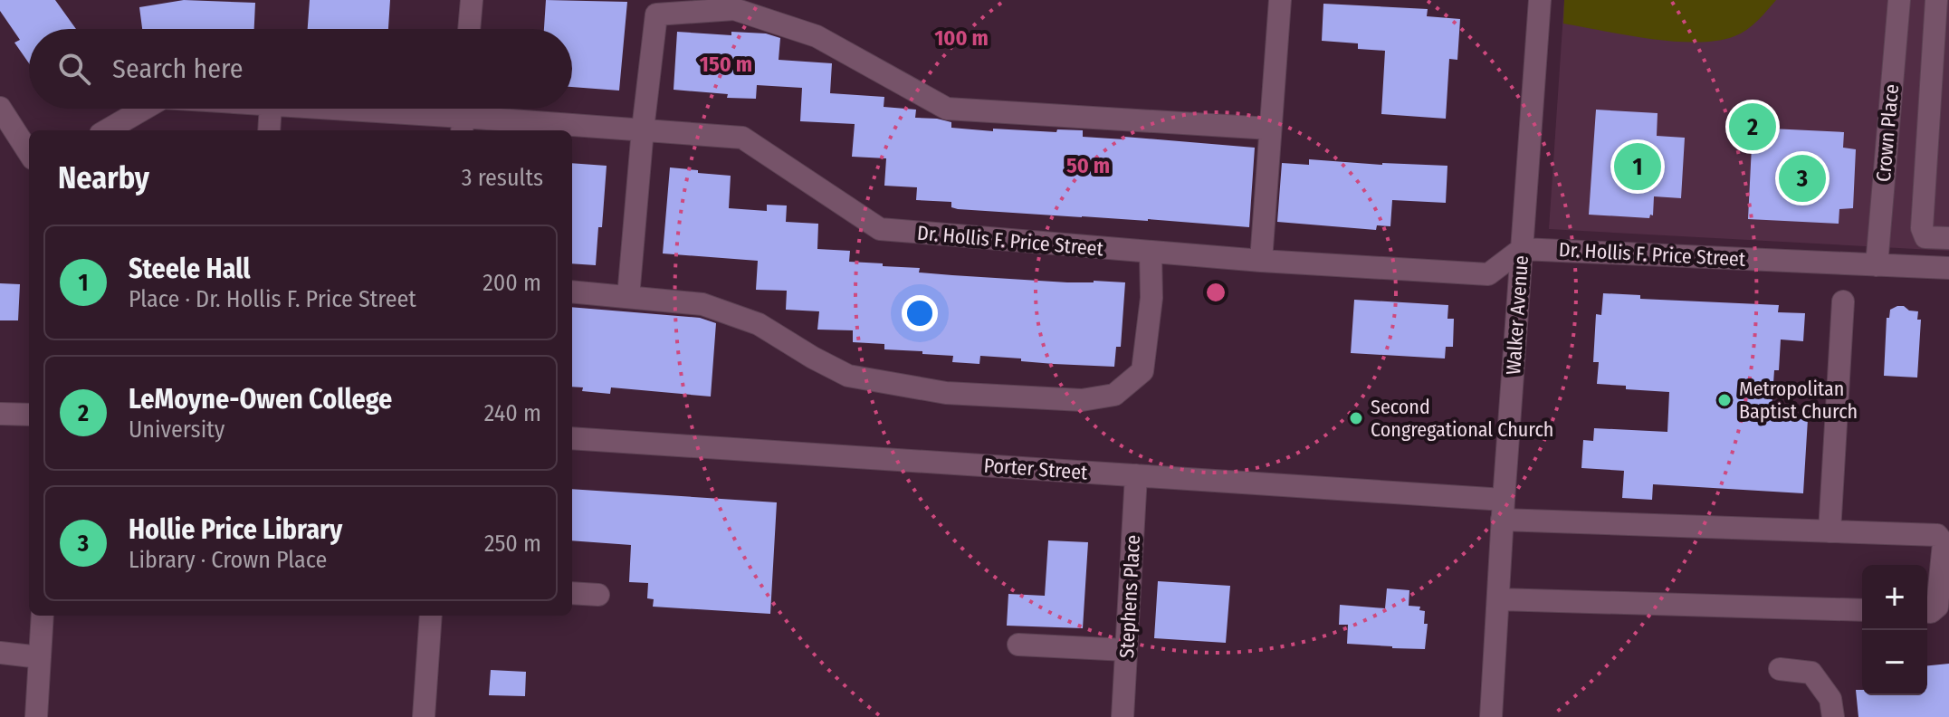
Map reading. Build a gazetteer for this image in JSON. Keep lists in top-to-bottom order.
{
  "streets": {
    "street": [
      "Crown Place",
      "Dr. Hollis F. Price Street",
      "Walker Avenue",
      "Porter Street",
      "Stephens Place"
    ]
  },
  "crossings": [
    ["Crown Place", "Dr. Hollis F. Price Street"],
    ["Dr. Hollis F. Price Street", "Walker Avenue"],
    ["Walker Avenue", "Porter Street"],
    ["Porter Street", "Stephens Place"]
  ],
  "places": ["Metropolitan Baptist Church", "Second Congregational Church"],
  "page": {
    "search": "Search here",
    "pins": ["2", "1", "3"],
    "heading": ["Nearby", "3 results"],
    "list": [
      {
        "mark": "1",
        "name": "Steele Hall",
        "note": "Place · Dr. Hollis F. Price Street",
        "value": "200 m"
      },
      {
        "mark": "2",
        "name": "LeMoyne-Owen College",
        "note": "University",
        "value": "240 m"
      },
      {
        "mark": "3",
        "name": "Hollie Price Library",
        "note": "Library · Crown Place",
        "value": "250 m"
      }
    ],
    "map_buttons": ["+", "−"]
  },
  "rings": ["100 m", "150 m", "50 m"]
}
